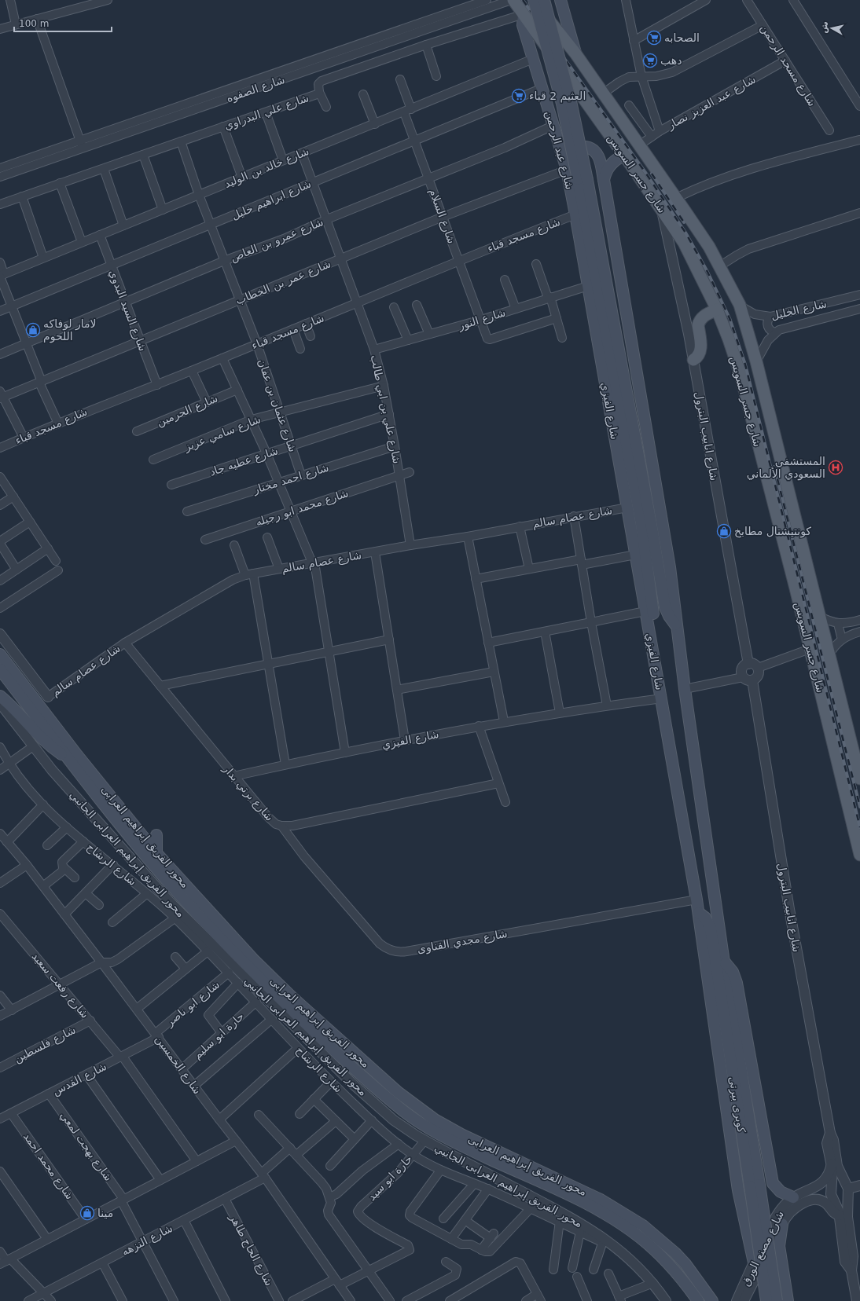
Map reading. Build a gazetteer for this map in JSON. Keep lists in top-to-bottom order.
{
  "streets": {
    "main road": [
      "شارع عبد الرحمن",
      "شارع جسر السويس",
      "شارع الفيزي",
      "محور الفريق إبراهيم العرابى",
      "كوبرى بيرتى"
    ],
    "street": [
      "شارع مسجد الرحمن",
      "شارع الصفوه",
      "شارع عبد العزيز نصار",
      "شارع علي البدراوي",
      "شارع خالد بن الوليد",
      "شارع ابراهيم خليل",
      "شارع السلام",
      "شارع مسجد قباء",
      "شارع عمرو بن العاص",
      "شارع عمر بن الخطاب",
      "شارع الخليل",
      "شارع السيد البدوي",
      "شارع النور",
      "شارع عثمان بن عفان",
      "شارع علي بن ابي طالب",
      "شارع الحرمين",
      "شارع سامي عزيز",
      "شارع انابيب البترول",
      "شارع عطيه جاد",
      "شارع احمد مختار",
      "شارع محمد ابو رجيله",
      "شارع عصام سالم",
      "شارع برتي بدار",
      "محور الفريق إبراهيم العرابى الجانبي",
      "شارع الرشاح",
      "شارع مجدي القناوى",
      "شارع رفعت سعيد",
      "شارع ابو ناصر",
      "حارة ابو سليم",
      "شارع فلسطين",
      "شارع الخمسين",
      "شارع القدس",
      "شارع بهجت لمعي",
      "شارع محمد احمد",
      "حارة ابو سيد",
      "شارع النزهه",
      "شارع مصنع الورق",
      "شارع الحاج طاهر"
    ]
  },
  "crossings": [
    ["شارع مسجد الرحمن", "شارع عبد العزيز نصار"],
    ["شارع عبد العزيز نصار", "شارع جسر السويس"],
    ["شارع علي البدراوي", "شارع عبد الرحمن"],
    ["شارع علي البدراوي", "شارع جسر السويس"],
    ["شارع علي البدراوي", "شارع عثمان بن عفان"],
    ["شارع عبد الرحمن", "شارع خالد بن الوليد"],
    ["شارع عبد الرحمن", "شارع جسر السويس"],
    ["شارع عبد الرحمن", "شارع ابراهيم خليل"],
    ["شارع عبد الرحمن", "شارع مسجد قباء"],
    ["شارع عبد الرحمن", "شارع عمرو بن العاص"],
    ["شارع عبد الرحمن", "شارع عمر بن الخطاب"],
    ["شارع عبد الرحمن", "شارع الفيزي"],
    ["شارع عبد الرحمن", "كوبرى بيرتى"],
    ["شارع خالد بن الوليد", "شارع السلام"],
    ["شارع خالد بن الوليد", "شارع السيد البدوي"],
    ["شارع خالد بن الوليد", "شارع عثمان بن عفان"],
    ["شارع خالد بن الوليد", "شارع علي بن ابي طالب"],
    ["شارع جسر السويس", "شارع الخليل"],
    ["شارع جسر السويس", "شارع انابيب البترول"],
    ["شارع ابراهيم خليل", "شارع السلام"],
    ["شارع ابراهيم خليل", "شارع السيد البدوي"],
    ["شارع ابراهيم خليل", "شارع عثمان بن عفان"],
    ["شارع ابراهيم خليل", "شارع علي بن ابي طالب"],
    ["شارع السلام", "شارع مسجد قباء"],
    ["شارع السلام", "شارع عمرو بن العاص"],
    ["شارع السلام", "شارع عمر بن الخطاب"],
    ["شارع السلام", "شارع النور"],
    ["شارع مسجد قباء", "شارع السيد البدوي"],
    ["شارع مسجد قباء", "شارع عثمان بن عفان"],
    ["شارع مسجد قباء", "شارع علي بن ابي طالب"],
    ["شارع مسجد قباء", "شارع الفيزي"],
    ["شارع عمرو بن العاص", "شارع السيد البدوي"],
    ["شارع عمرو بن العاص", "شارع عثمان بن عفان"],
    ["شارع عمرو بن العاص", "شارع علي بن ابي طالب"],
    ["شارع عمر بن الخطاب", "شارع السيد البدوي"],
    ["شارع عمر بن الخطاب", "شارع عثمان بن عفان"],
    ["شارع عمر بن الخطاب", "شارع علي بن ابي طالب"],
    ["شارع عمر بن الخطاب", "كوبرى بيرتى"],
    ["شارع النور", "شارع علي بن ابي طالب"],
    ["شارع النور", "شارع الفيزي"],
    ["شارع عثمان بن عفان", "شارع سامي عزيز"],
    ["شارع عثمان بن عفان", "شارع عطيه جاد"],
    ["شارع عثمان بن عفان", "شارع احمد مختار"],
    ["شارع علي بن ابي طالب", "شارع سامي عزيز"],
    ["شارع علي بن ابي طالب", "شارع عطيه جاد"],
    ["شارع علي بن ابي طالب", "شارع احمد مختار"],
    ["شارع علي بن ابي طالب", "شارع محمد ابو رجيله"],
    ["شارع علي بن ابي طالب", "شارع عصام سالم"],
    ["شارع الفيزي", "شارع عصام سالم"],
    ["شارع الفيزي", "شارع برتي بدار"],
    ["شارع عصام سالم", "شارع برتي بدار"],
    ["شارع برتي بدار", "شارع مجدي القناوى"],
    ["محور الفريق إبراهيم العرابى الجانبي", "شارع الرشاح"],
    ["محور الفريق إبراهيم العرابى الجانبي", "حارة ابو سيد"],
    ["شارع الرشاح", "شارع ابو ناصر"],
    ["شارع الرشاح", "حارة ابو سليم"],
    ["شارع الرشاح", "حارة ابو سيد"],
    ["شارع رفعت سعيد", "شارع فلسطين"],
    ["شارع رفعت سعيد", "شارع القدس"],
    ["شارع ابو ناصر", "شارع الخمسين"],
    ["شارع ابو ناصر", "شارع القدس"],
    ["حارة ابو سليم", "شارع الخمسين"],
    ["شارع الخمسين", "شارع القدس"],
    ["شارع الخمسين", "شارع النزهه"],
    ["شارع القدس", "شارع بهجت لمعي"],
    ["شارع القدس", "شارع محمد احمد"],
    ["شارع بهجت لمعي", "شارع النزهه"],
    ["شارع النزهه", "شارع الحاج طاهر"]
  ],
  "places": {
    "supermarket": ["الصحابه", "دهب", "العثيم 2 قباء"],
    "shop": ["لامار لوفاكه اللحوم", "كونتيشتال مطابخ", "مينا"],
    "hospital": ["المستشفى السعودي الألماني"]
  },
  "scale_bar": "100 m",
  "north": "left"
}
